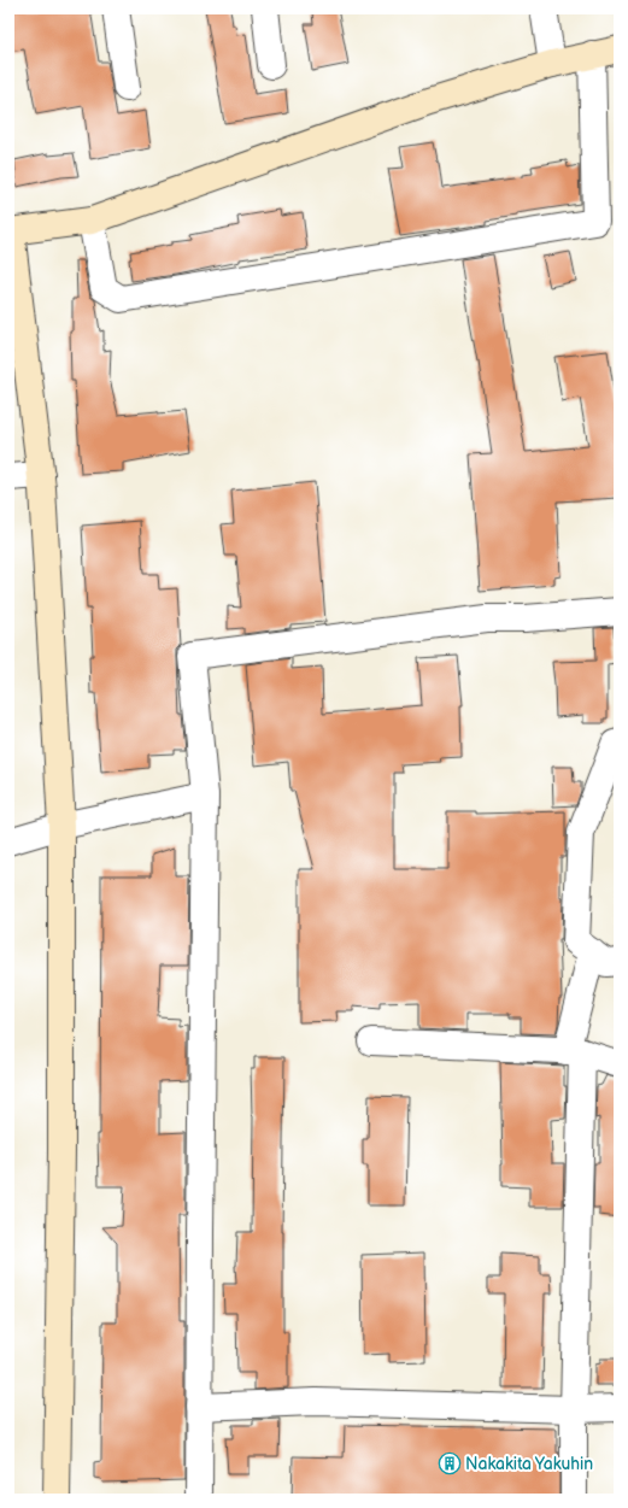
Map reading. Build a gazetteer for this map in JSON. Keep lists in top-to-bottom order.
{
  "places": {
    "building": ["Nakakita Yakuhin"]
  }
}
